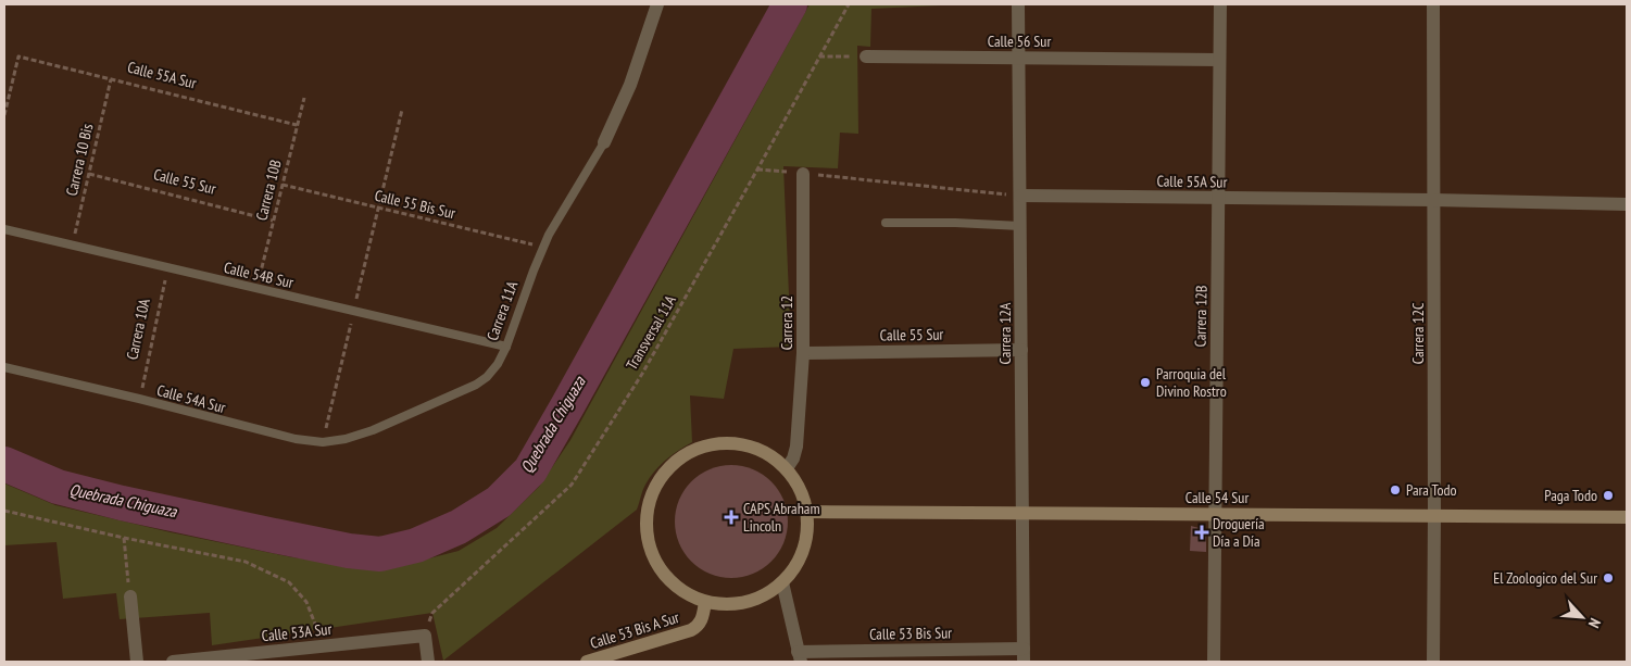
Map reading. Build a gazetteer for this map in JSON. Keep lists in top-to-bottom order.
{
  "streets": {
    "street": [
      "Calle 56 Sur",
      "Calle 55A Sur",
      "Calle 55 Sur",
      "Carrera 12B",
      "Carrera 12",
      "Carrera 12A",
      "Carrera 12C",
      "Calle 54 Sur",
      "Calle 53 Bis A Sur",
      "Calle 53A Sur",
      "Calle 53 Bis Sur"
    ],
    "lane": ["Calle 54B Sur", "Carrera 11A", "Calle 54A Sur"],
    "path": [
      "Carrera 10 Bis",
      "Carrera 10B",
      "Calle 55 Bis Sur",
      "Carrera 10A",
      "Transversal 11A"
    ]
  },
  "crossings": [
    ["Calle 56 Sur", "Carrera 12B"],
    ["Calle 56 Sur", "Carrera 12A"],
    ["Calle 55A Sur", "Carrera 10 Bis"],
    ["Calle 55A Sur", "Carrera 10B"],
    ["Calle 55A Sur", "Carrera 12B"],
    ["Calle 55A Sur", "Carrera 12A"],
    ["Calle 55A Sur", "Carrera 12C"],
    ["Carrera 10 Bis", "Calle 55 Sur"],
    ["Carrera 10 Bis", "Calle 54B Sur"],
    ["Calle 55 Sur", "Carrera 10B"],
    ["Calle 55 Sur", "Carrera 12"],
    ["Calle 55 Sur", "Carrera 12A"],
    ["Carrera 10B", "Calle 55 Bis Sur"],
    ["Carrera 10B", "Calle 54B Sur"],
    ["Calle 55 Bis Sur", "Carrera 11A"],
    ["Calle 54B Sur", "Carrera 11A"],
    ["Calle 54B Sur", "Carrera 10A"],
    ["Carrera 11A", "Calle 54A Sur"],
    ["Carrera 12B", "Calle 54 Sur"],
    ["Carrera 12", "Calle 54 Sur"],
    ["Carrera 12", "Calle 53 Bis A Sur"],
    ["Carrera 10A", "Calle 54A Sur"],
    ["Transversal 11A", "Calle 53A Sur"],
    ["Carrera 12A", "Calle 54 Sur"],
    ["Carrera 12A", "Calle 53 Bis Sur"],
    ["Carrera 12C", "Calle 54 Sur"],
    ["Calle 54 Sur", "Calle 53 Bis A Sur"]
  ],
  "water": ["Quebrada Chiguaza"],
  "places": {
    "other": [
      "Parroquia del Divino Rostro",
      "Para Todo",
      "Paga Todo",
      "El Zoologico del Sur"
    ],
    "health": ["CAPS Abraham Lincoln", "Droguería Día a Día"]
  },
  "north": "bottom right"
}
